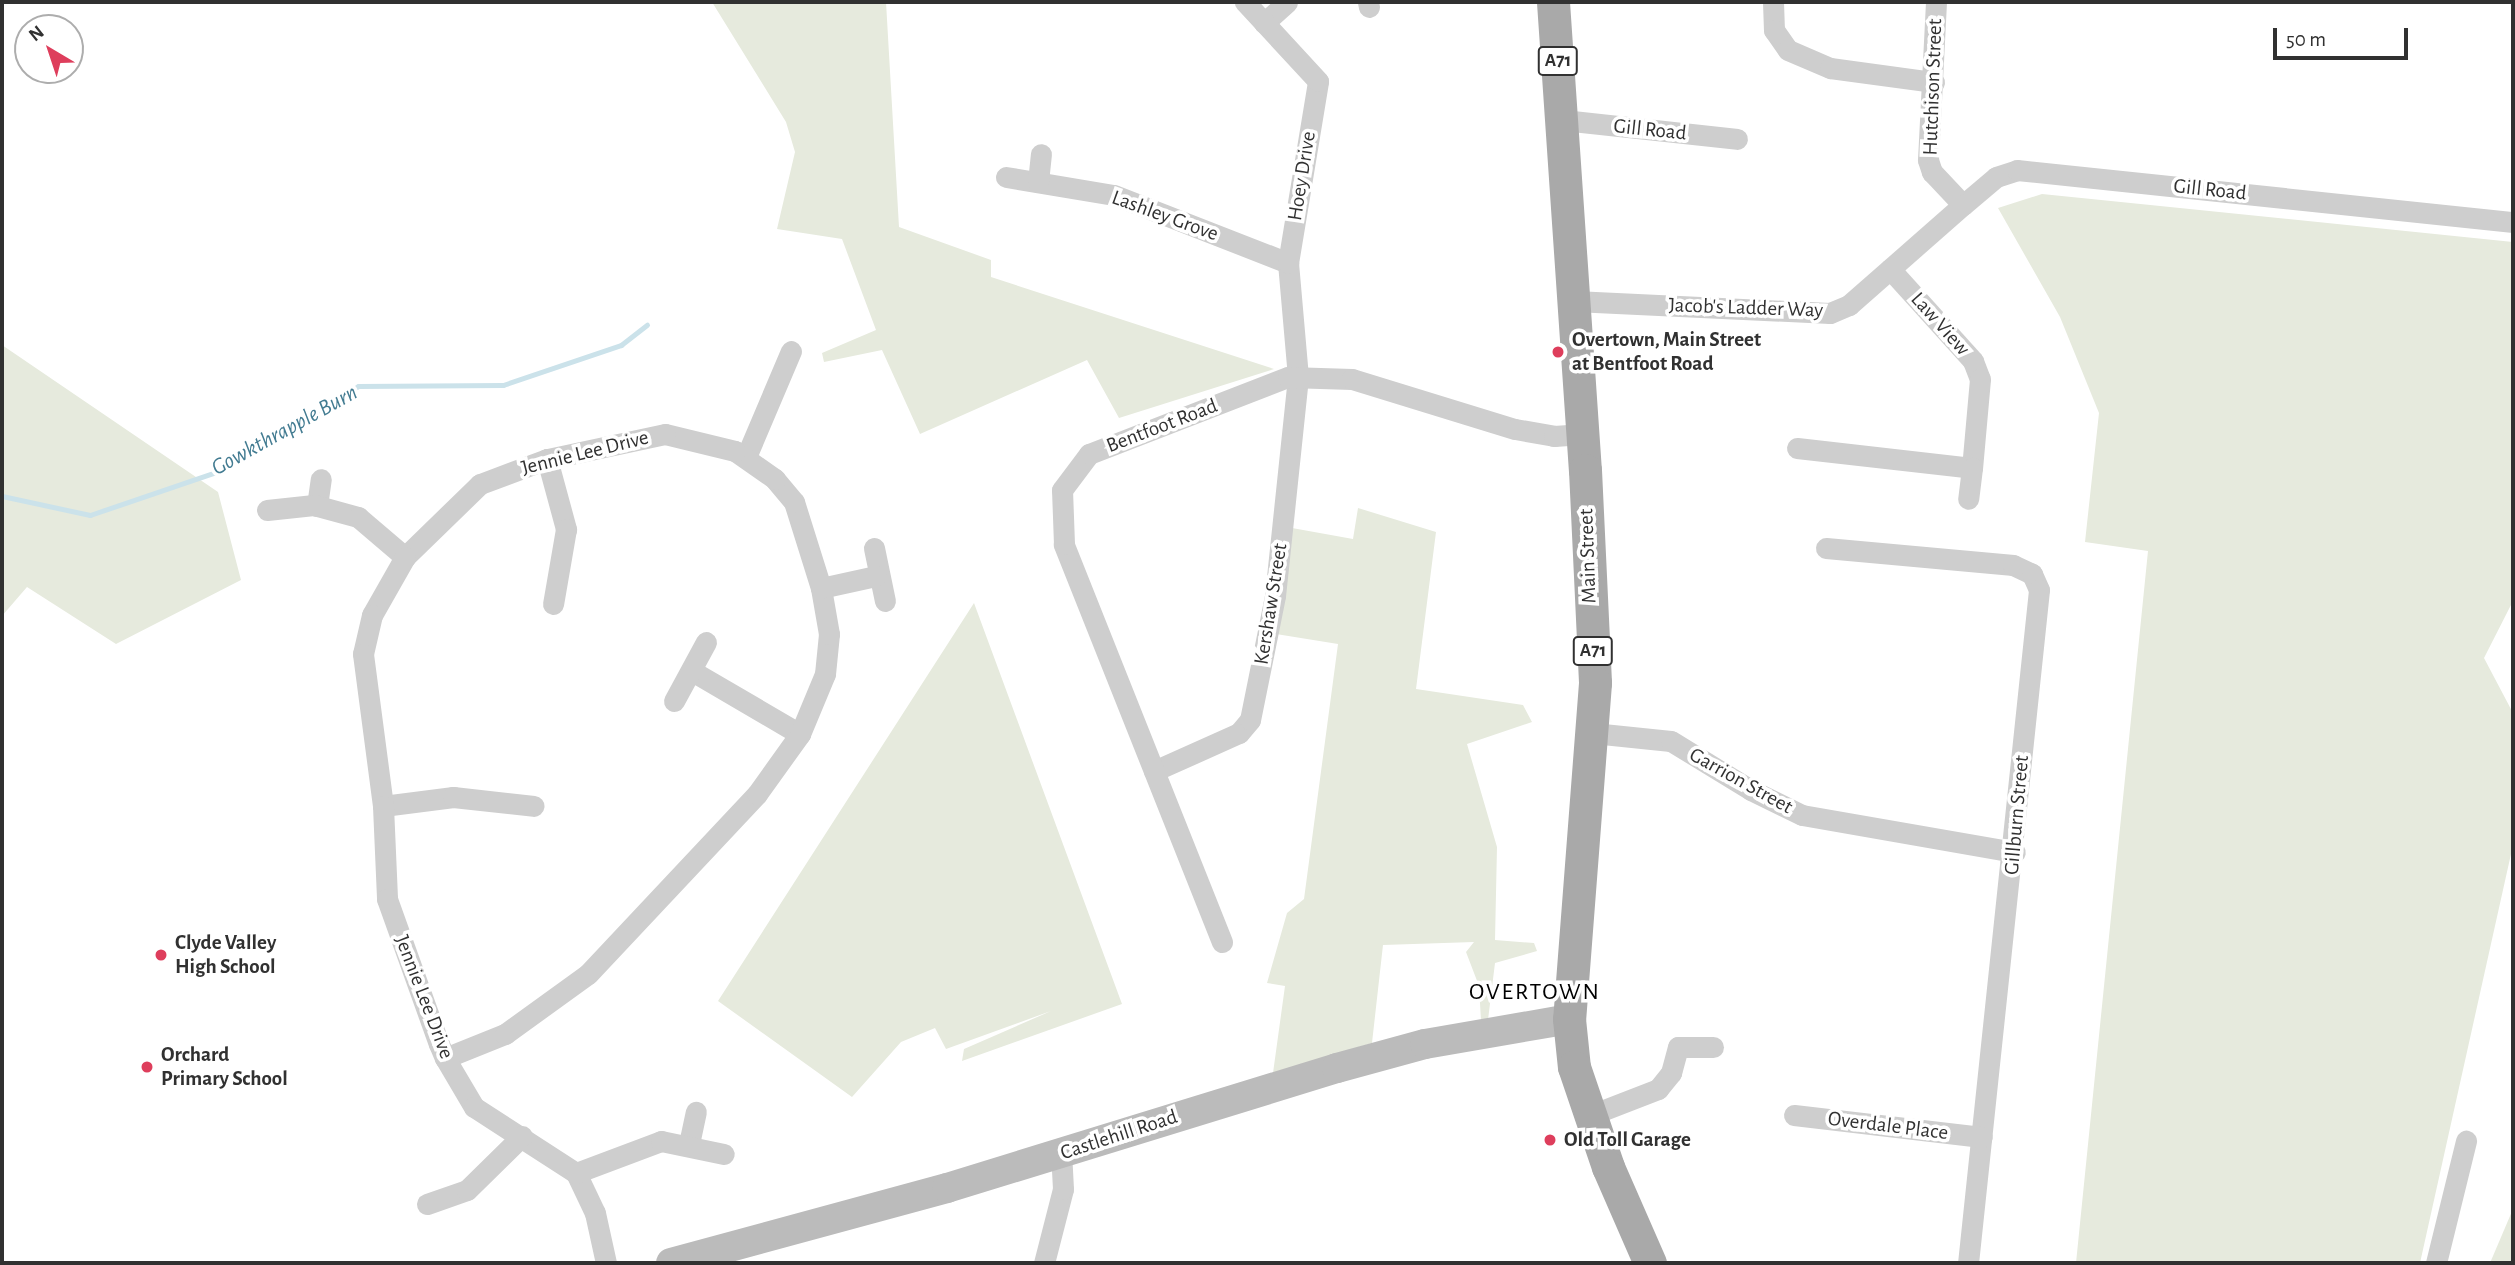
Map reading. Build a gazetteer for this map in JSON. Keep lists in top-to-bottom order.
{
  "streets": {
    "main road": ["A71", "Main Street", "Castlehill Road"],
    "street": [
      "Hutchison Street",
      "Gill Road",
      "Hoey Drive",
      "Lashley Grove",
      "Jacob's Ladder Way",
      "Law View",
      "Bentfoot Road",
      "Jennie Lee Drive",
      "Kershaw Street",
      "Garrion Street",
      "Gillburn Street",
      "Overdale Place"
    ]
  },
  "crossings": [
    ["Hutchison Street", "Gill Road"],
    ["Hutchison Street", "Jacob's Ladder Way"],
    ["Gill Road", "Jacob's Ladder Way"],
    ["Gill Road", "Main Street"],
    ["Hoey Drive", "Lashley Grove"],
    ["Hoey Drive", "Bentfoot Road"],
    ["Hoey Drive", "Kershaw Street"],
    ["Jacob's Ladder Way", "Law View"],
    ["Jacob's Ladder Way", "Main Street"],
    ["Bentfoot Road", "Main Street"],
    ["Bentfoot Road", "Kershaw Street"],
    ["Main Street", "Garrion Street"],
    ["Main Street", "Castlehill Road"],
    ["Garrion Street", "Gillburn Street"],
    ["Gillburn Street", "Overdale Place"]
  ],
  "districts": ["OVERTOWN"],
  "water": ["Gowkthrapple Burn"],
  "places": [
    "Overtown, Main Street at Bentfoot Road",
    "Clyde Valley High School",
    "Orchard Primary School",
    "Old Toll Garage"
  ],
  "scale_bar": "50 m",
  "north": "top left"
}
